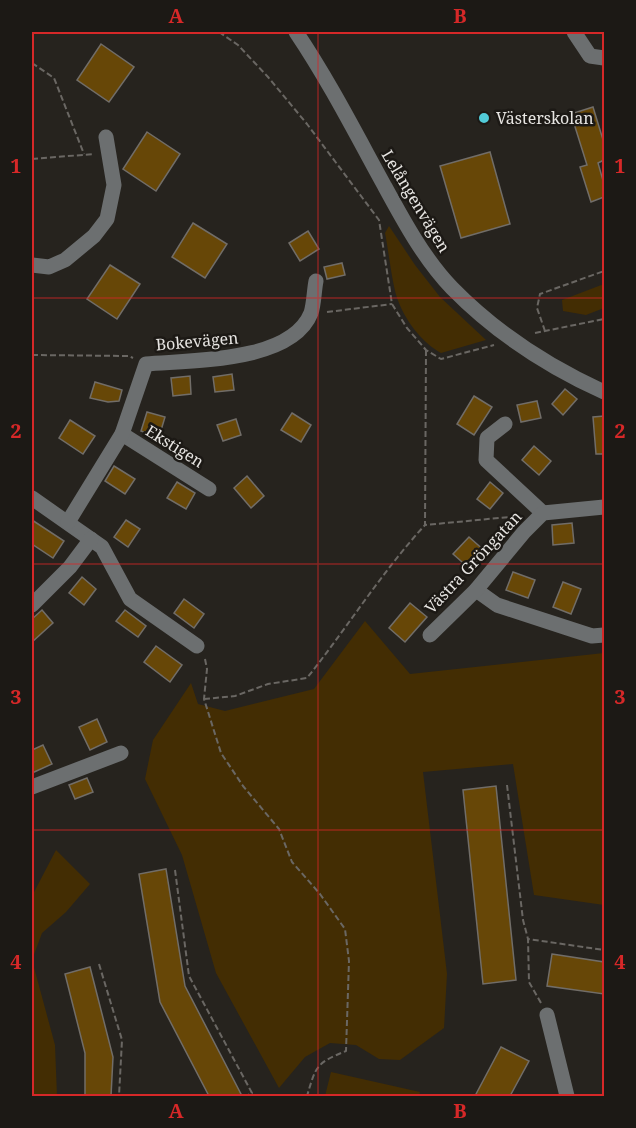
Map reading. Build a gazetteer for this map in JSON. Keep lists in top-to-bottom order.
{
  "streets": {
    "street": [
      "Lelångenvägen",
      "Bokevägen",
      "Ekstigen",
      "Västra Gröngatan"
    ]
  },
  "crossings": [
    ["Bokevägen", "Ekstigen"]
  ],
  "places": ["Västerskolan"],
  "grid": {
    "columns": ["A", "B"],
    "rows": [
      "1",
      "2",
      "3",
      "4"
    ]
  }
}
